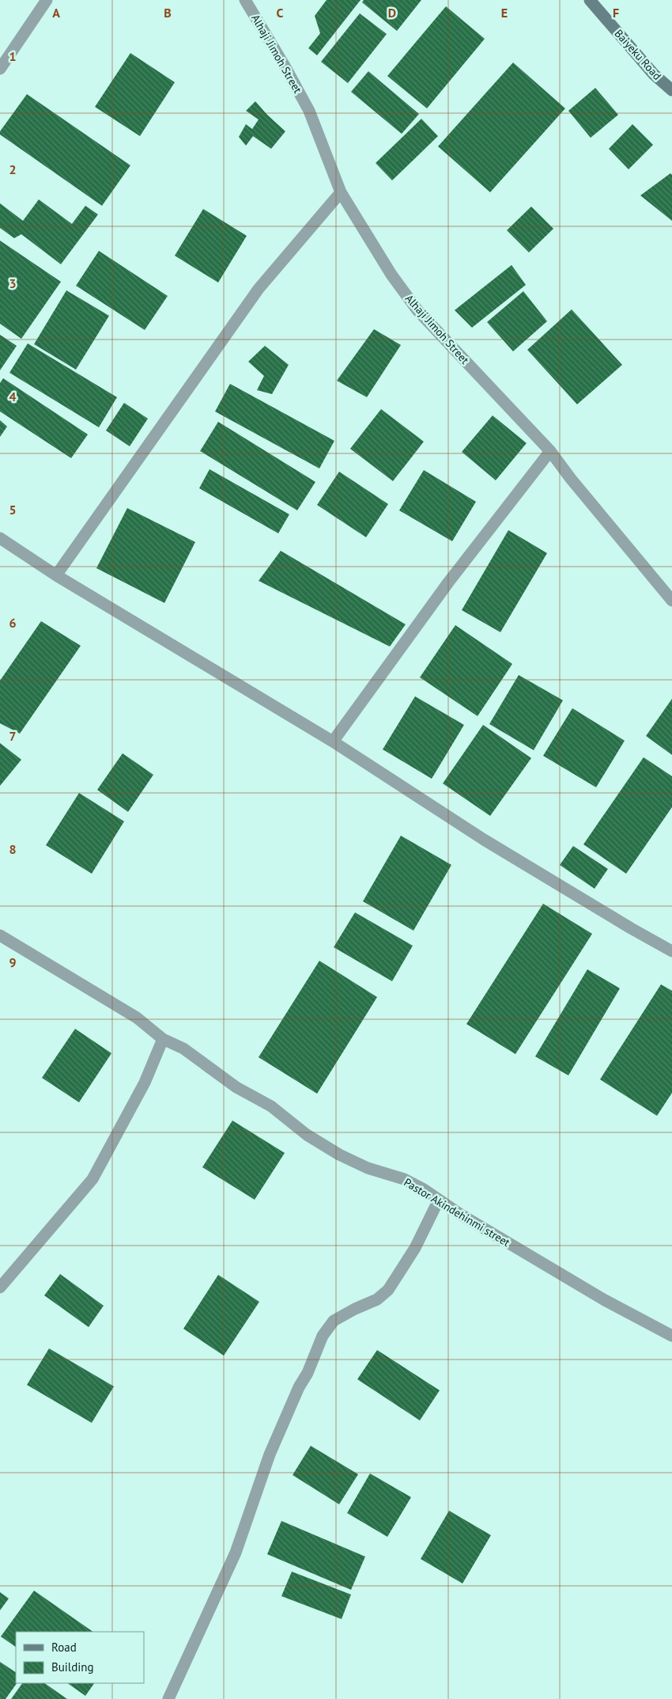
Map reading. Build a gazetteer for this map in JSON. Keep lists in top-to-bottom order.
{
  "streets": {
    "main road": ["Baiyeku Road"],
    "street": ["Alhaji Jimoh Street", "Pastor Akindehinmi street"]
  },
  "legend": ["Road", "Building"],
  "grid": {
    "columns": [
      "A",
      "B",
      "C",
      "D",
      "E",
      "F"
    ],
    "rows": [
      "1",
      "2",
      "3",
      "4",
      "5",
      "6",
      "7",
      "8",
      "9"
    ]
  }
}
